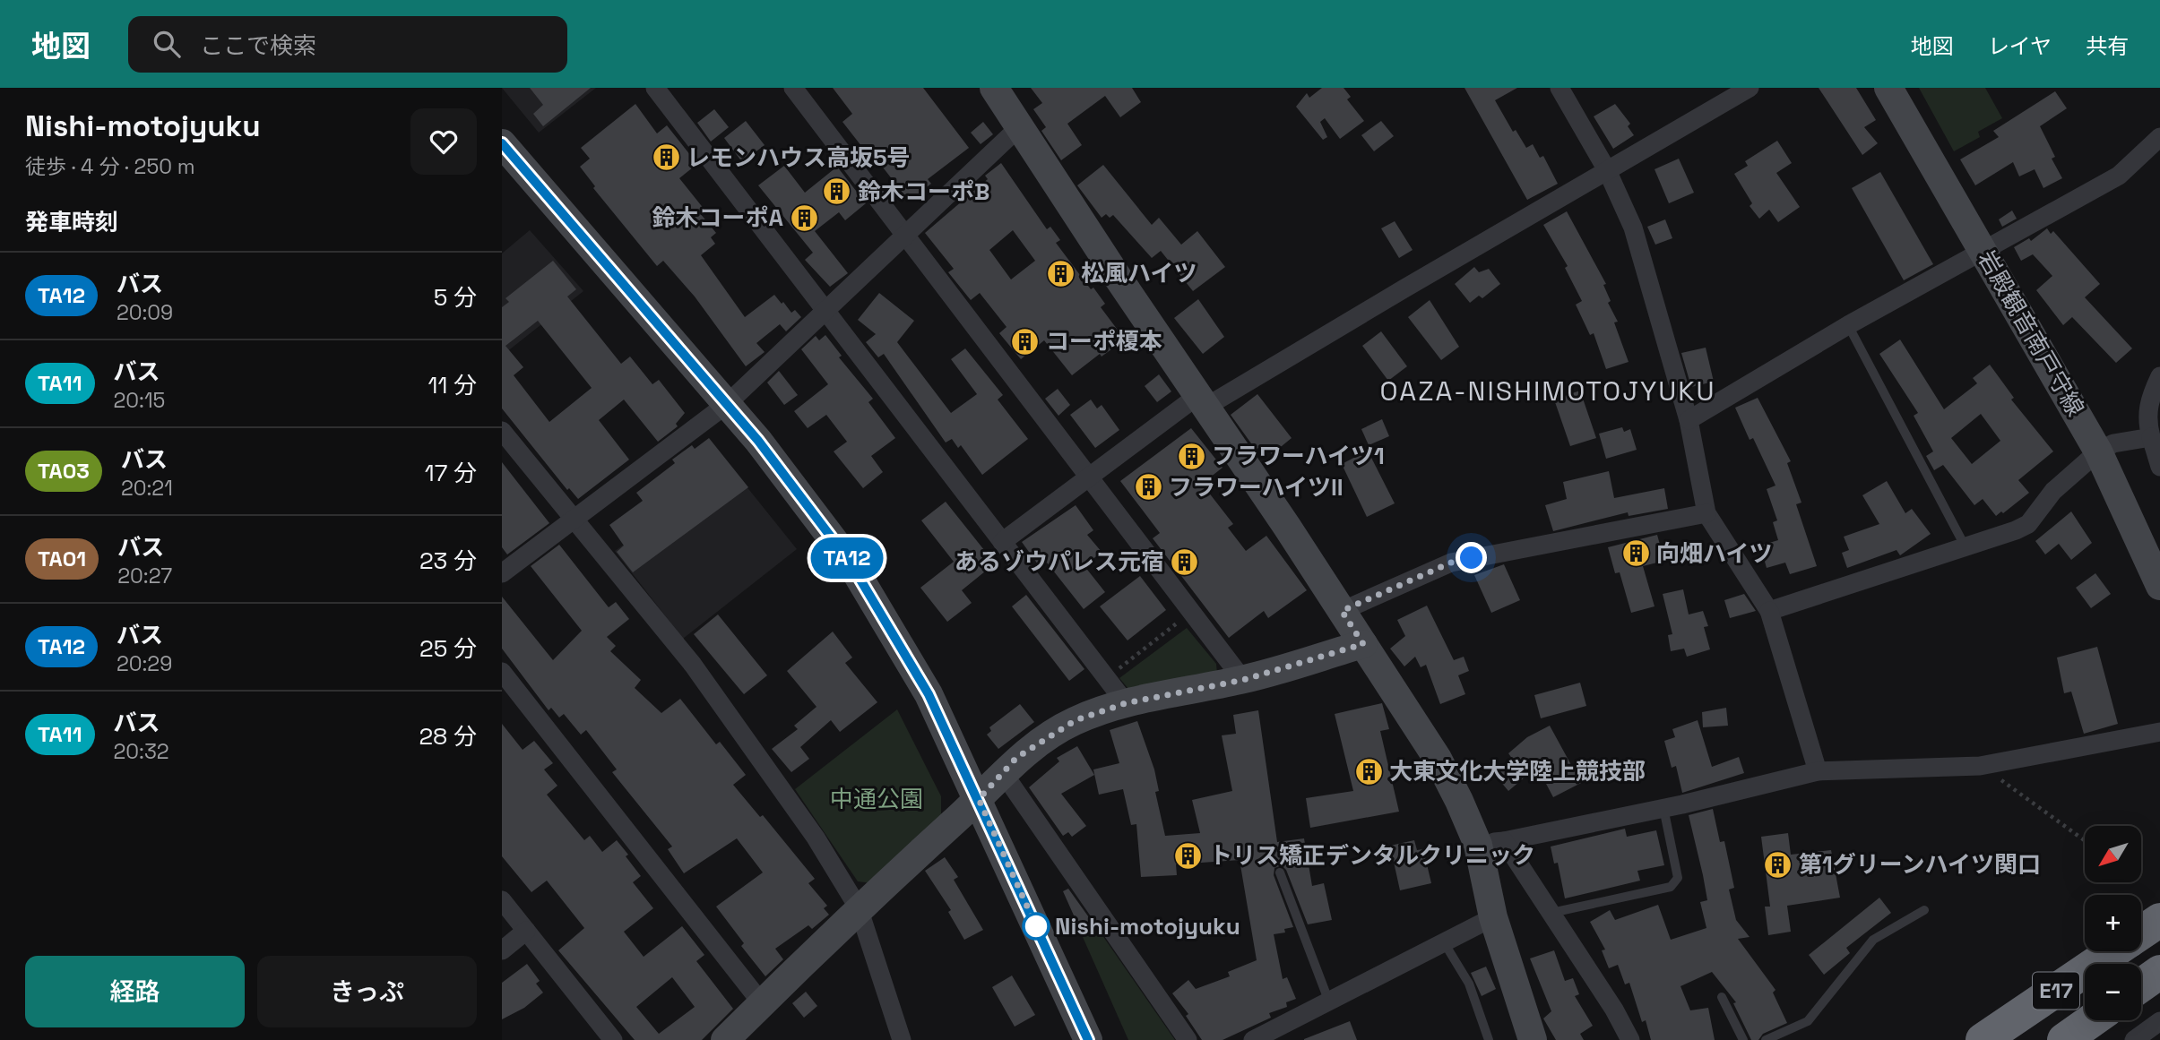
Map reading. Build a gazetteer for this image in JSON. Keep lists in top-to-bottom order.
{
  "streets": {
    "highway": ["E17"],
    "street": ["岩殿観音南戸守線"]
  },
  "districts": ["OAZA-NISHIMOTOJYUKU"],
  "parks": ["中通公園"],
  "places": {
    "building": [
      "レモンハウス高坂5号",
      "鈴木コーポB",
      "鈴木コーポA",
      "松風ハイツ",
      "コーポ榎本",
      "フラワーハイツ1",
      "フラワーハイツII",
      "向畑ハイツ",
      "あるゾウパレス元宿",
      "大東文化大学陸上競技部",
      "トリス矯正デンタルクリニック",
      "第1グリーンハイツ関口"
    ],
    "other": ["Nishi-motojyuku"]
  },
  "lines": ["bus line TA12"],
  "north": "bottom left",
  "page": {
    "header": "地図",
    "search": "ここで検索",
    "nav": ["地図", "レイヤ", "共有"],
    "heading": [
      ["Nishi-motojyuku", "徒歩 · 4 分 · 250 m"],
      "発車時刻"
    ],
    "on_map": "TA12",
    "list": [
      {
        "mark": "TA12",
        "name": "バス",
        "note": "20:09",
        "value": "5 分"
      },
      {
        "mark": "TA11",
        "name": "バス",
        "note": "20:15",
        "value": "11 分"
      },
      {
        "mark": "TA03",
        "name": "バス",
        "note": "20:21",
        "value": "17 分"
      },
      {
        "mark": "TA01",
        "name": "バス",
        "note": "20:27",
        "value": "23 分"
      },
      {
        "mark": "TA12",
        "name": "バス",
        "note": "20:29",
        "value": "25 分"
      },
      {
        "mark": "TA11",
        "name": "バス",
        "note": "20:32",
        "value": "28 分"
      }
    ],
    "map_buttons": ["+", "−"],
    "buttons": ["経路", "きっぷ"]
  }
}
